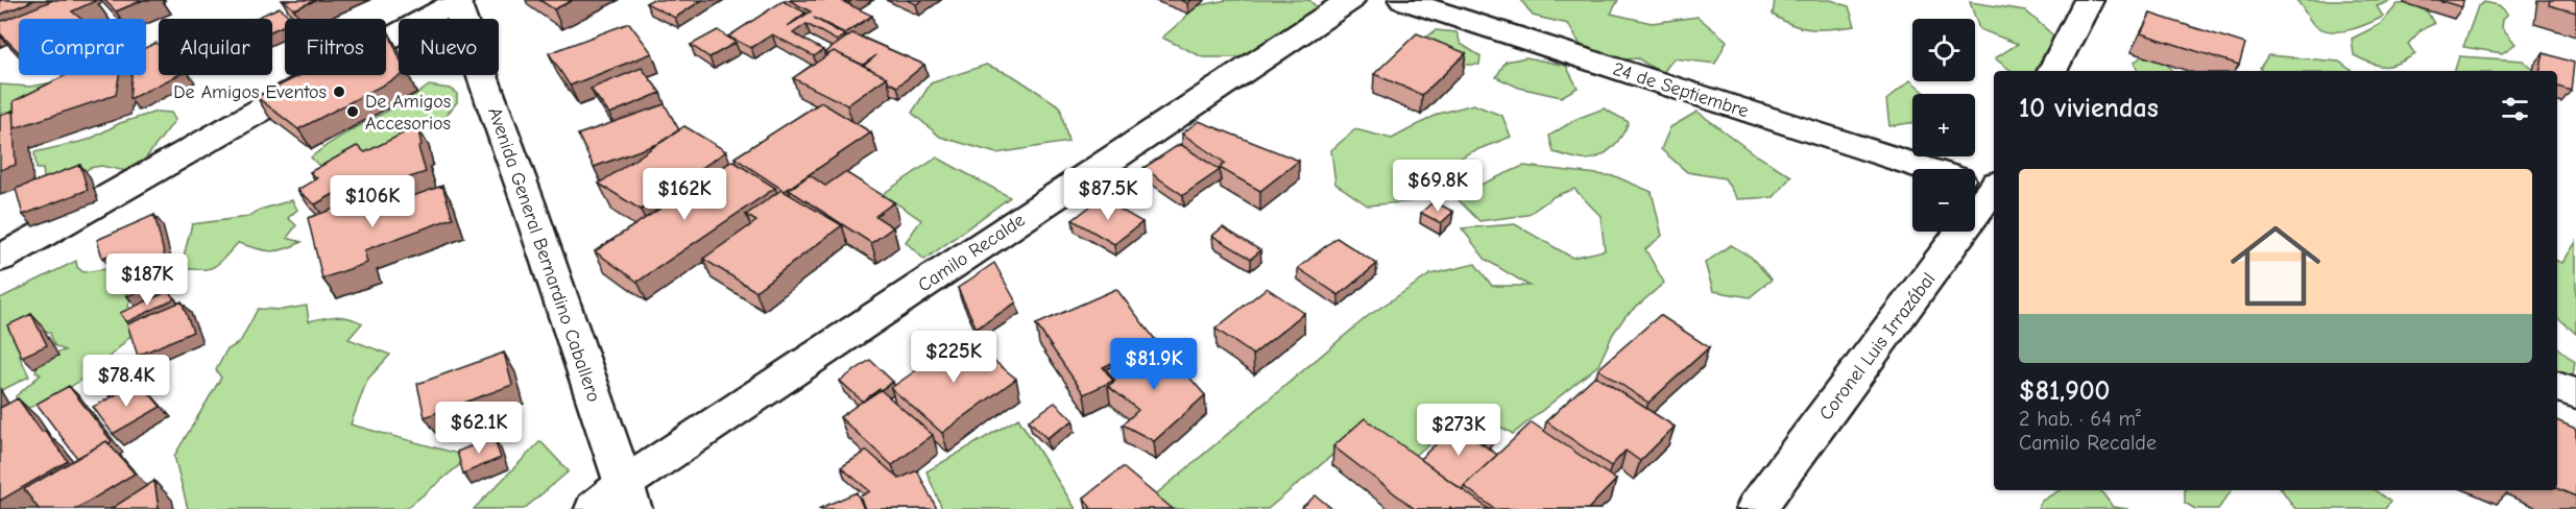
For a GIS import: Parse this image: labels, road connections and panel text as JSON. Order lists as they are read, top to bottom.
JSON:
{
  "streets": {
    "street": [
      "24 de Septiembre",
      "Camilo Recalde",
      "Avenida General Bernardino Caballero",
      "Coronel Luis Irrazábal"
    ]
  },
  "crossings": [
    ["Camilo Recalde", "Avenida General Bernardino Caballero"]
  ],
  "places": ["De Amigos Eventos", "De Amigos Accesorios"],
  "page": {
    "map_buttons": ["+", "−"],
    "chip": [
      "Comprar",
      "Alquilar",
      "Filtros",
      "Nuevo"
    ],
    "heading": "10 viviendas",
    "list": [
      {
        "name": "$81,900",
        "note": "2 hab. · 64 m² · Camilo Recalde"
      }
    ],
    "price": [
      "$69.8K",
      "$162K",
      "$87.5K",
      "$106K",
      "$187K",
      "$225K",
      "$81.9K",
      "$78.4K",
      "$62.1K",
      "$273K"
    ]
  }
}
